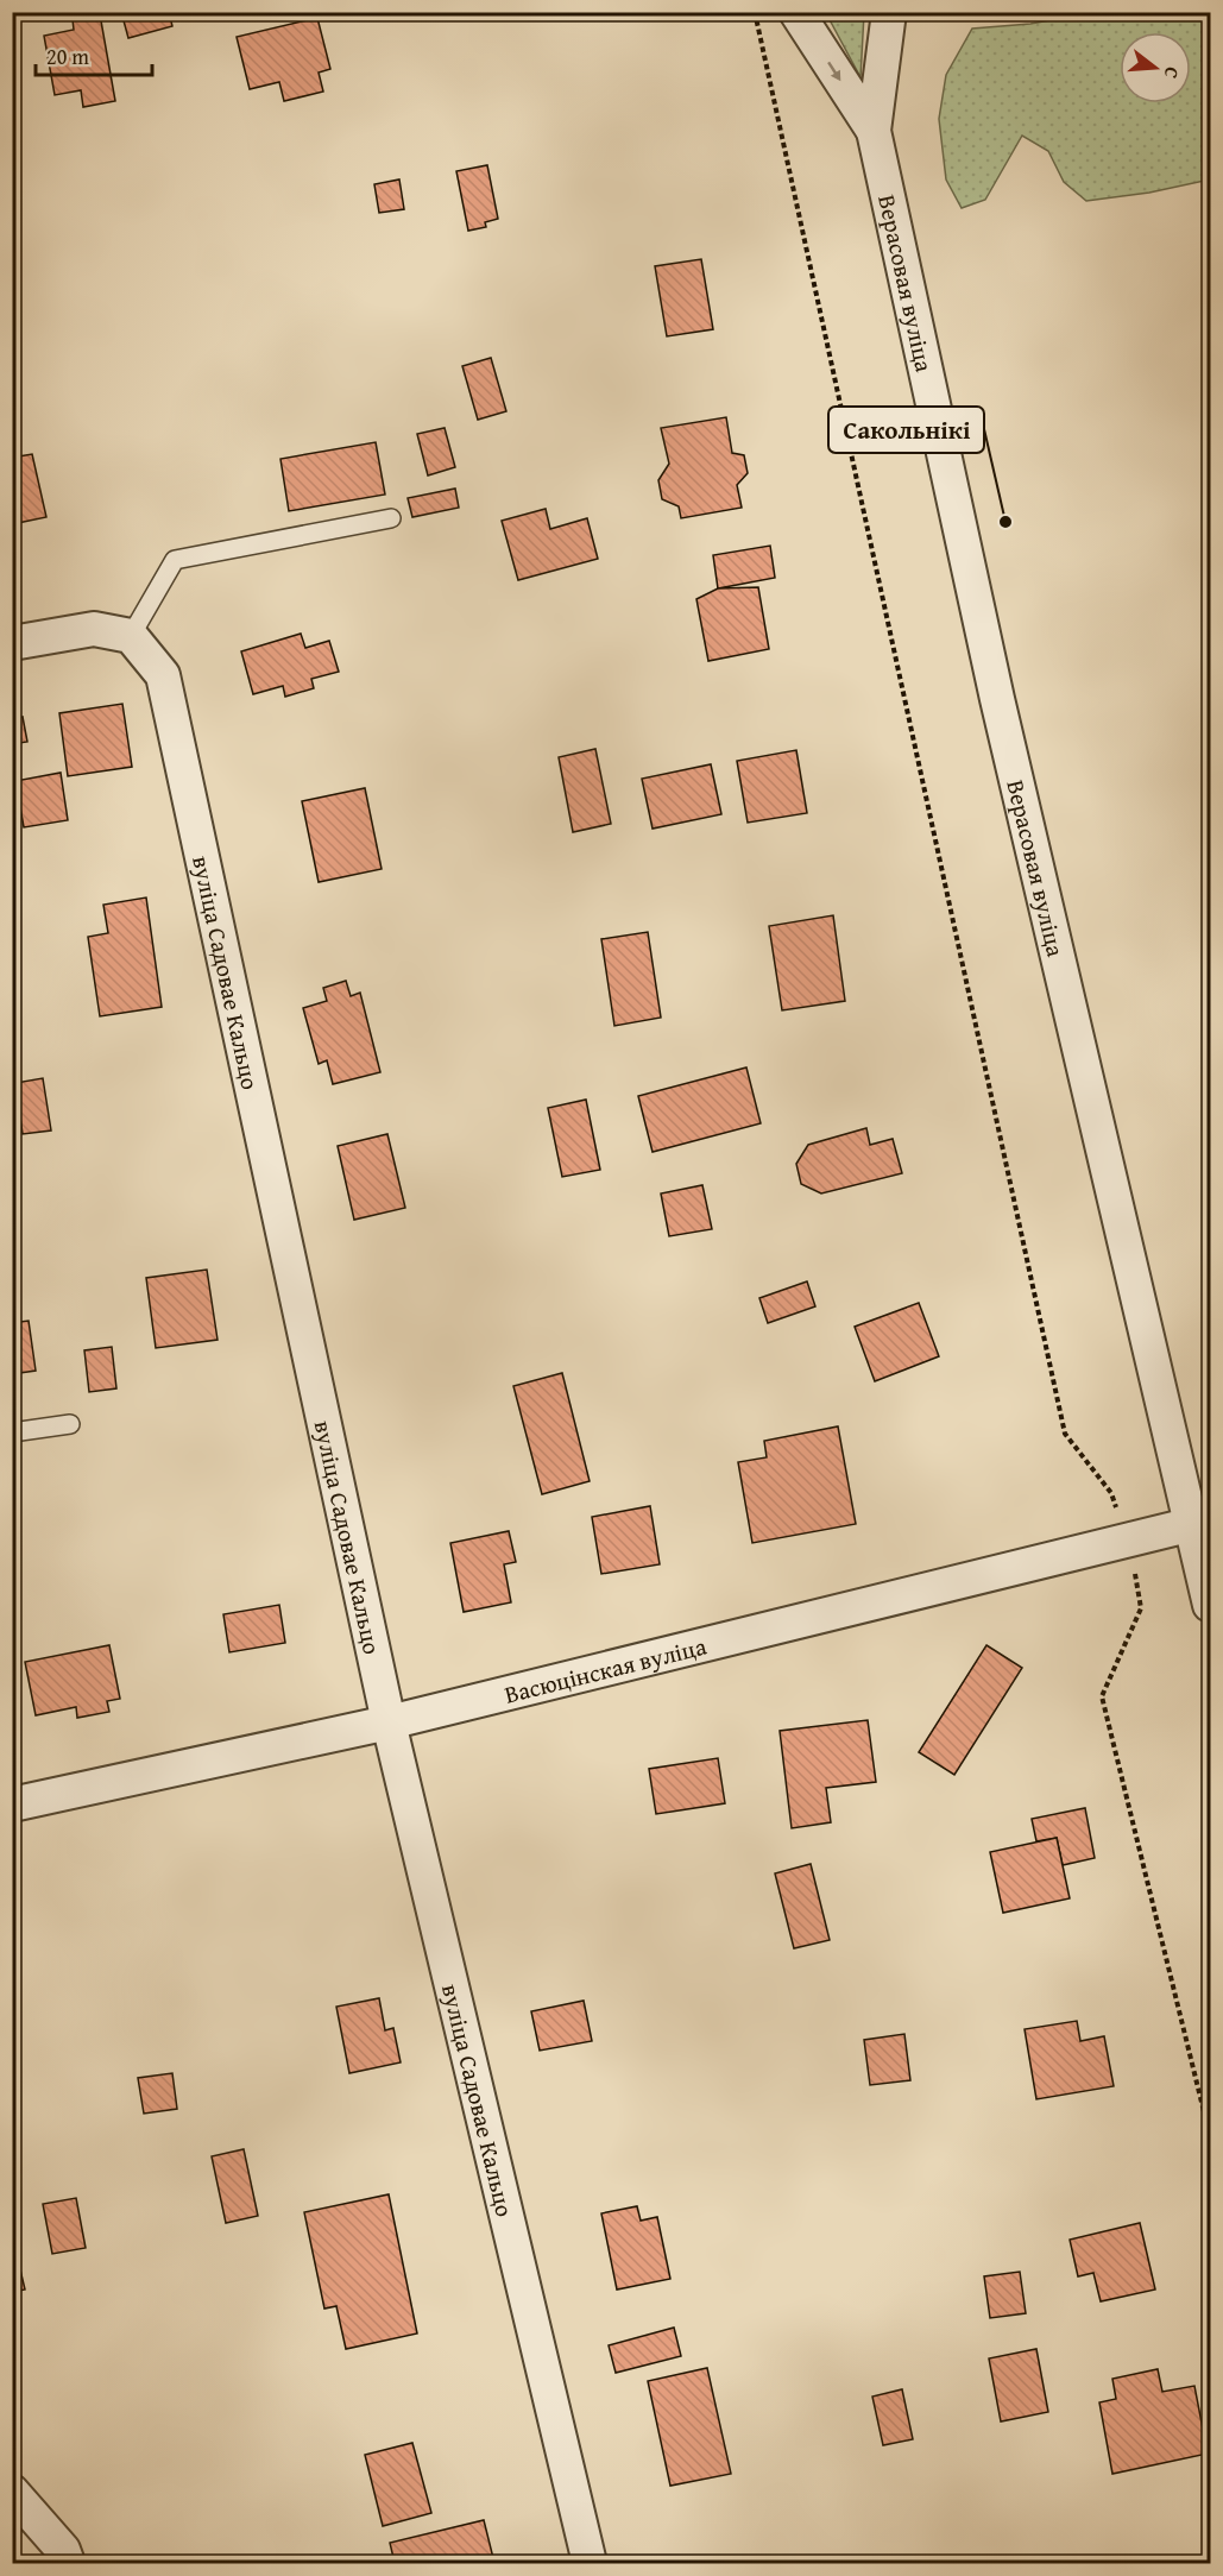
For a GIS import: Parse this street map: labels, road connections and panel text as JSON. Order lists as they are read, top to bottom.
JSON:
{
  "streets": {
    "street": ["Верасовая вуліца", "вуліца Садовае Кальцо", "Васюцінская вуліца"]
  },
  "crossings": [
    ["Верасовая вуліца", "Васюцінская вуліца"],
    ["вуліца Садовае Кальцо", "Васюцінская вуліца"]
  ],
  "places": ["Сакольнікі"],
  "scale_bar": "20 m",
  "north": "right"
}
